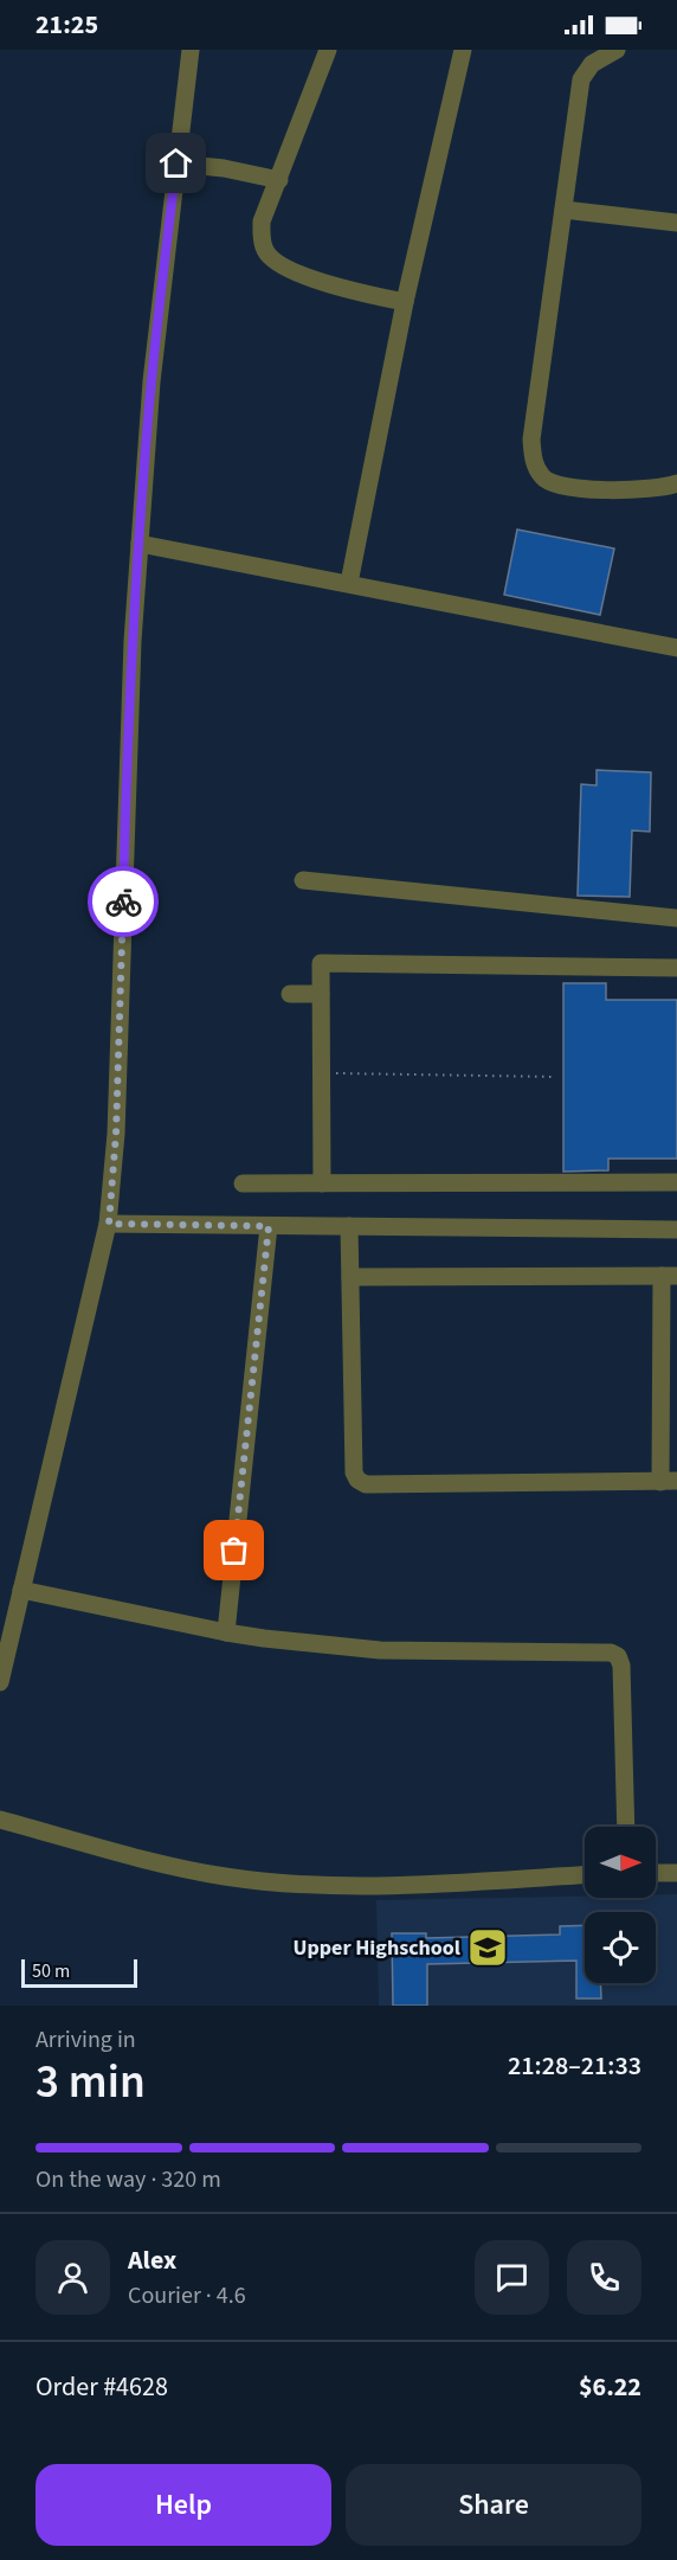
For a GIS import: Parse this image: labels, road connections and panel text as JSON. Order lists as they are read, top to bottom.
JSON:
{
  "places": {
    "school or university": ["Upper Highschool"]
  },
  "scale_bar": "50 m",
  "north": "right",
  "page": {
    "status": "21:25",
    "scale": "50 m",
    "heading": ["3 min", "Arriving in", "21:28–21:33"],
    "panel": [
      "Alex",
      "Courier · 4.6",
      "Order #4628",
      "$6.22"
    ],
    "bar": "On the way · 320 m",
    "buttons": ["Help", "Share"]
  }
}
